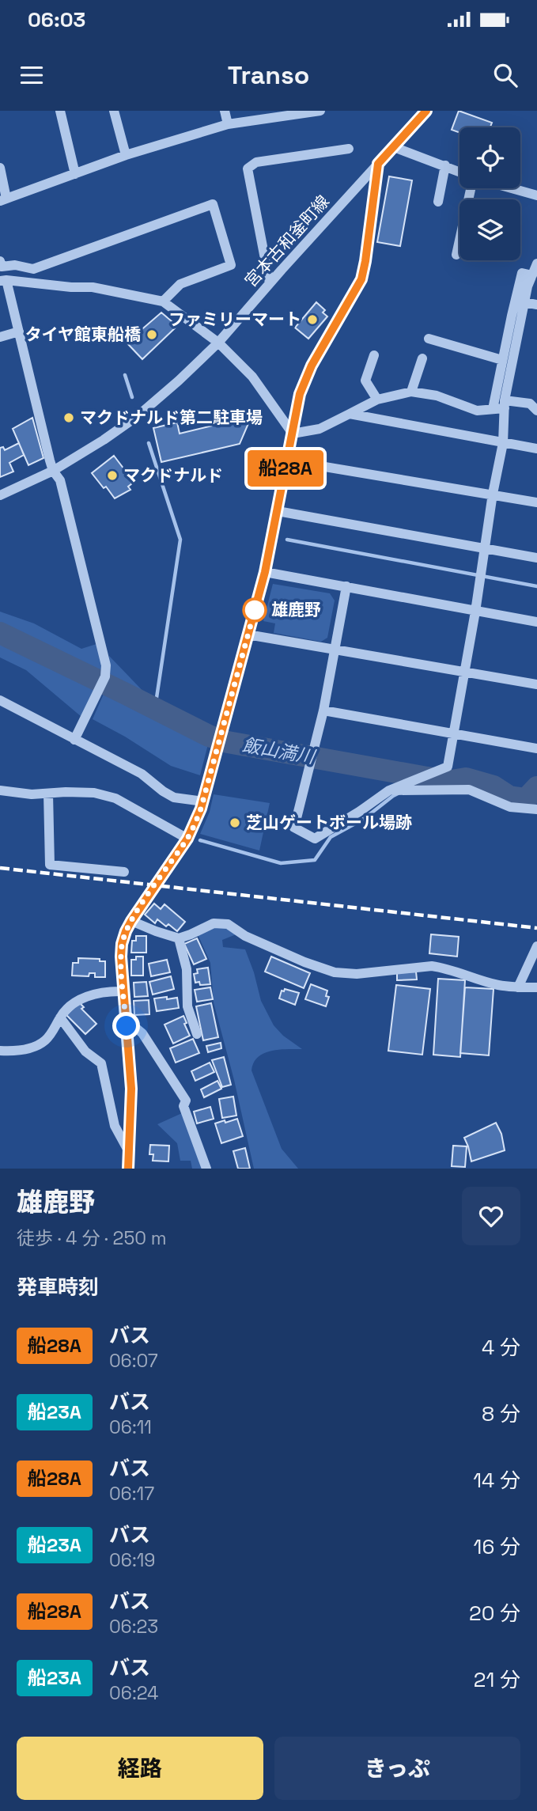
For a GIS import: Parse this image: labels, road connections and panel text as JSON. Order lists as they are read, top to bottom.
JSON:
{
  "streets": {
    "street": ["宮本古和釜町線"]
  },
  "water": ["飯山満川"],
  "places": [
    "ファミリーマート",
    "タイヤ館東船橋",
    "マクドナルド第二駐車場",
    "マクドナルド",
    "雄鹿野",
    "芝山ゲートボール場跡"
  ],
  "lines": ["bus line 船28A"],
  "page": {
    "status": "06:03",
    "header": "Transo",
    "on_map": "船28A",
    "heading": [
      ["雄鹿野", "徒歩 · 4 分 · 250 m"],
      "発車時刻"
    ],
    "list": [
      {
        "mark": "船28A",
        "name": "バス",
        "note": "06:07",
        "value": "4 分"
      },
      {
        "mark": "船23A",
        "name": "バス",
        "note": "06:11",
        "value": "8 分"
      },
      {
        "mark": "船28A",
        "name": "バス",
        "note": "06:17",
        "value": "14 分"
      },
      {
        "mark": "船23A",
        "name": "バス",
        "note": "06:19",
        "value": "16 分"
      },
      {
        "mark": "船28A",
        "name": "バス",
        "note": "06:23",
        "value": "20 分"
      },
      {
        "mark": "船23A",
        "name": "バス",
        "note": "06:24",
        "value": "21 分"
      }
    ],
    "buttons": ["経路", "きっぷ"]
  }
}
